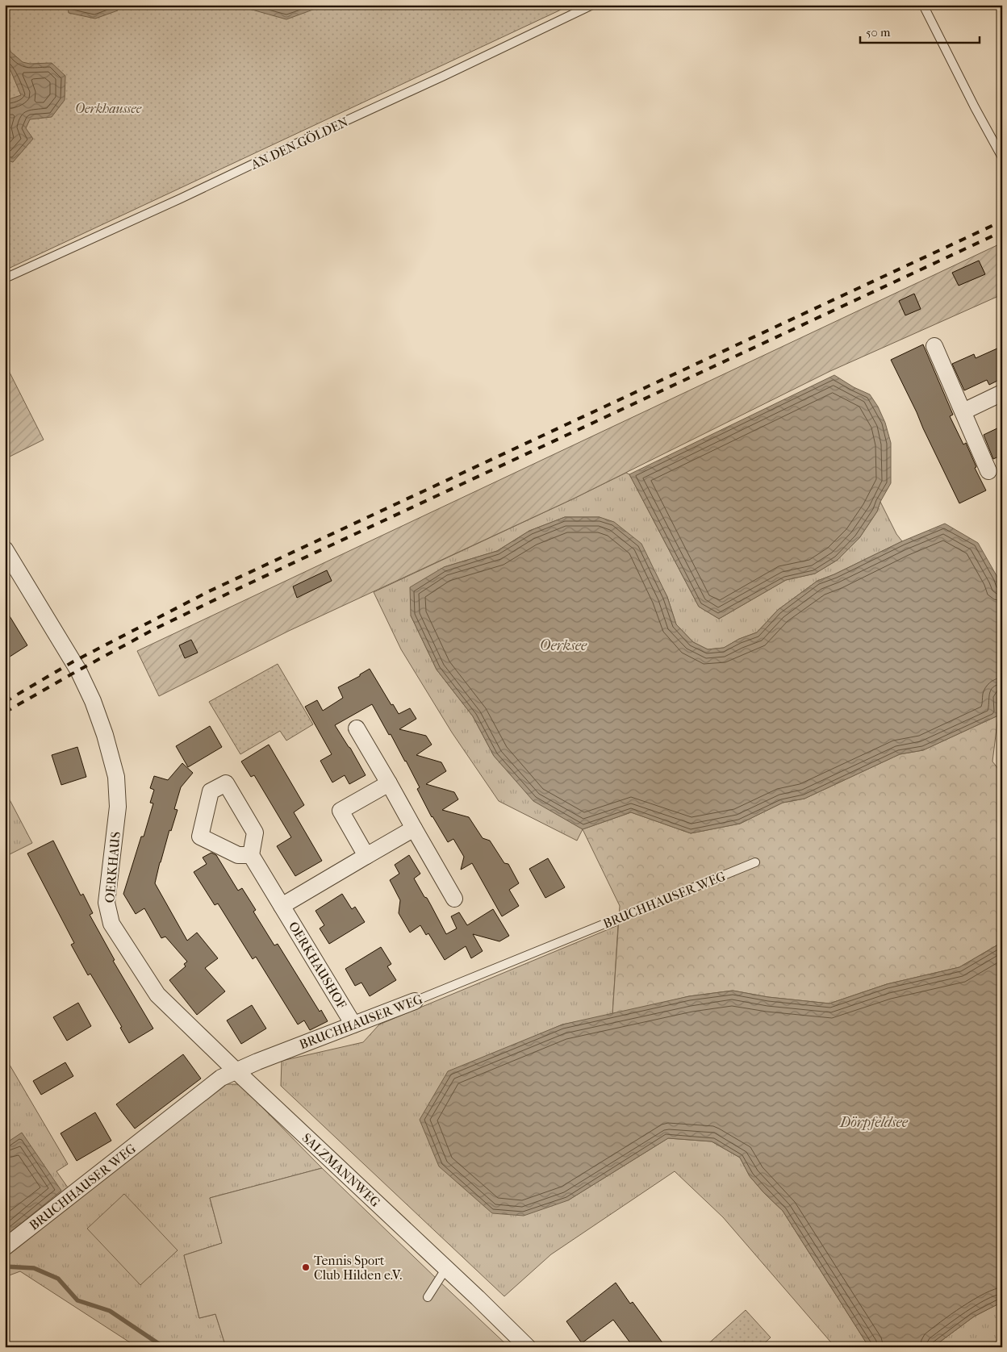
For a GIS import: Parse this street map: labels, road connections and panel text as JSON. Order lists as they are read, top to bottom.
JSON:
{
  "streets": {
    "street": [
      "OERKHAUS",
      "BRUCHHAUSER WEG",
      "OERKHAUSHOF",
      "SALZMANNWEG"
    ],
    "lane": ["AN DEN GÖLDEN"]
  },
  "crossings": [
    ["OERKHAUS", "BRUCHHAUSER WEG"],
    ["OERKHAUS", "SALZMANNWEG"],
    ["BRUCHHAUSER WEG", "OERKHAUSHOF"],
    ["BRUCHHAUSER WEG", "SALZMANNWEG"]
  ],
  "water": ["Oerksee", "Dörpfeldsee"],
  "parks": ["Oerkhaussee"],
  "places": ["Tennis Sport Club Hilden e.V."],
  "scale_bar": "50 m"
}
